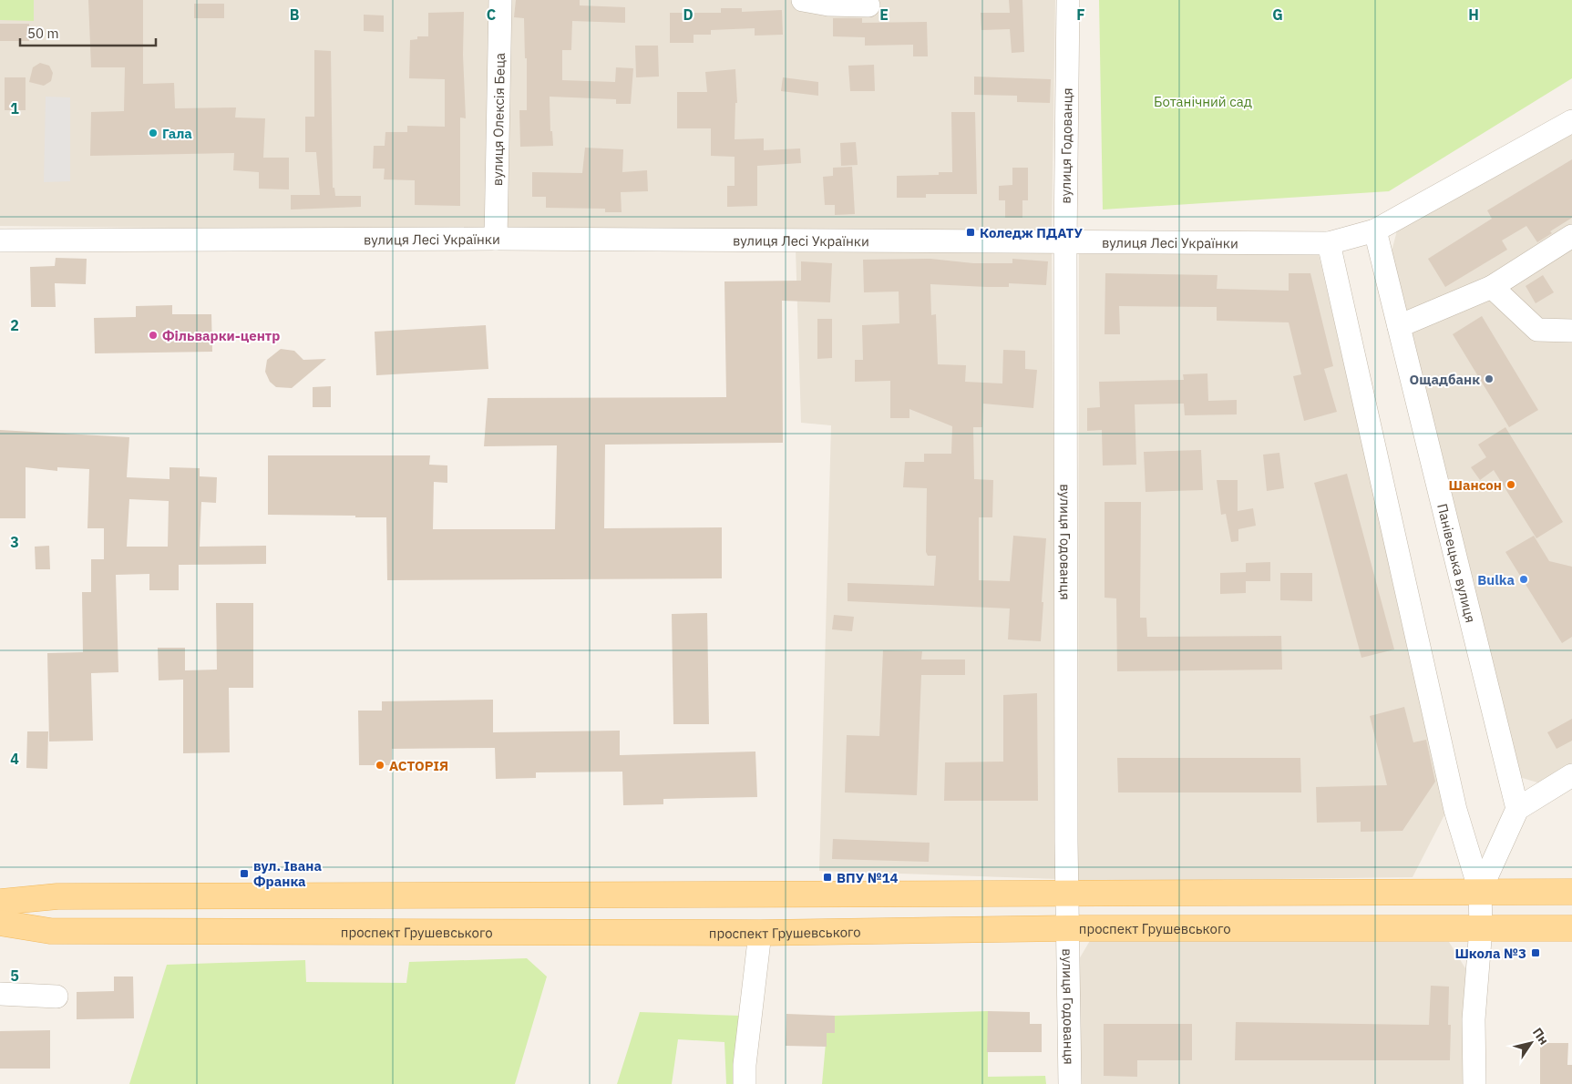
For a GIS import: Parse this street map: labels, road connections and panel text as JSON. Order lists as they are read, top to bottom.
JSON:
{
  "streets": {
    "main road": ["проспект Грушевського"],
    "street": [
      "вулиця Олексія Беца",
      "вулиця Годованця",
      "вулиця Лесі Українки",
      "Панівецька вулиця"
    ]
  },
  "crossings": [
    ["вулиця Олексія Беца", "вулиця Лесі Українки"],
    ["вулиця Годованця", "вулиця Лесі Українки"],
    ["вулиця Годованця", "проспект Грушевського"],
    ["вулиця Лесі Українки", "Панівецька вулиця"]
  ],
  "parks": ["Ботанічний сад"],
  "places": {
    "other": [
      "Гала",
      "Фільварки-центр",
      "Ощадбанк",
      "Шансон",
      "Bulka",
      "АСТОРІЯ"
    ],
    "transit": [
      "Коледж ПДАТУ",
      "вул. Івана Франка",
      "ВПУ №14",
      "Школа №3"
    ]
  },
  "scale_bar": "50 m",
  "north": "top right",
  "grid": {
    "columns": [
      "B",
      "C",
      "D",
      "E",
      "F",
      "G",
      "H"
    ],
    "rows": [
      "1",
      "2",
      "3",
      "4",
      "5"
    ]
  }
}
